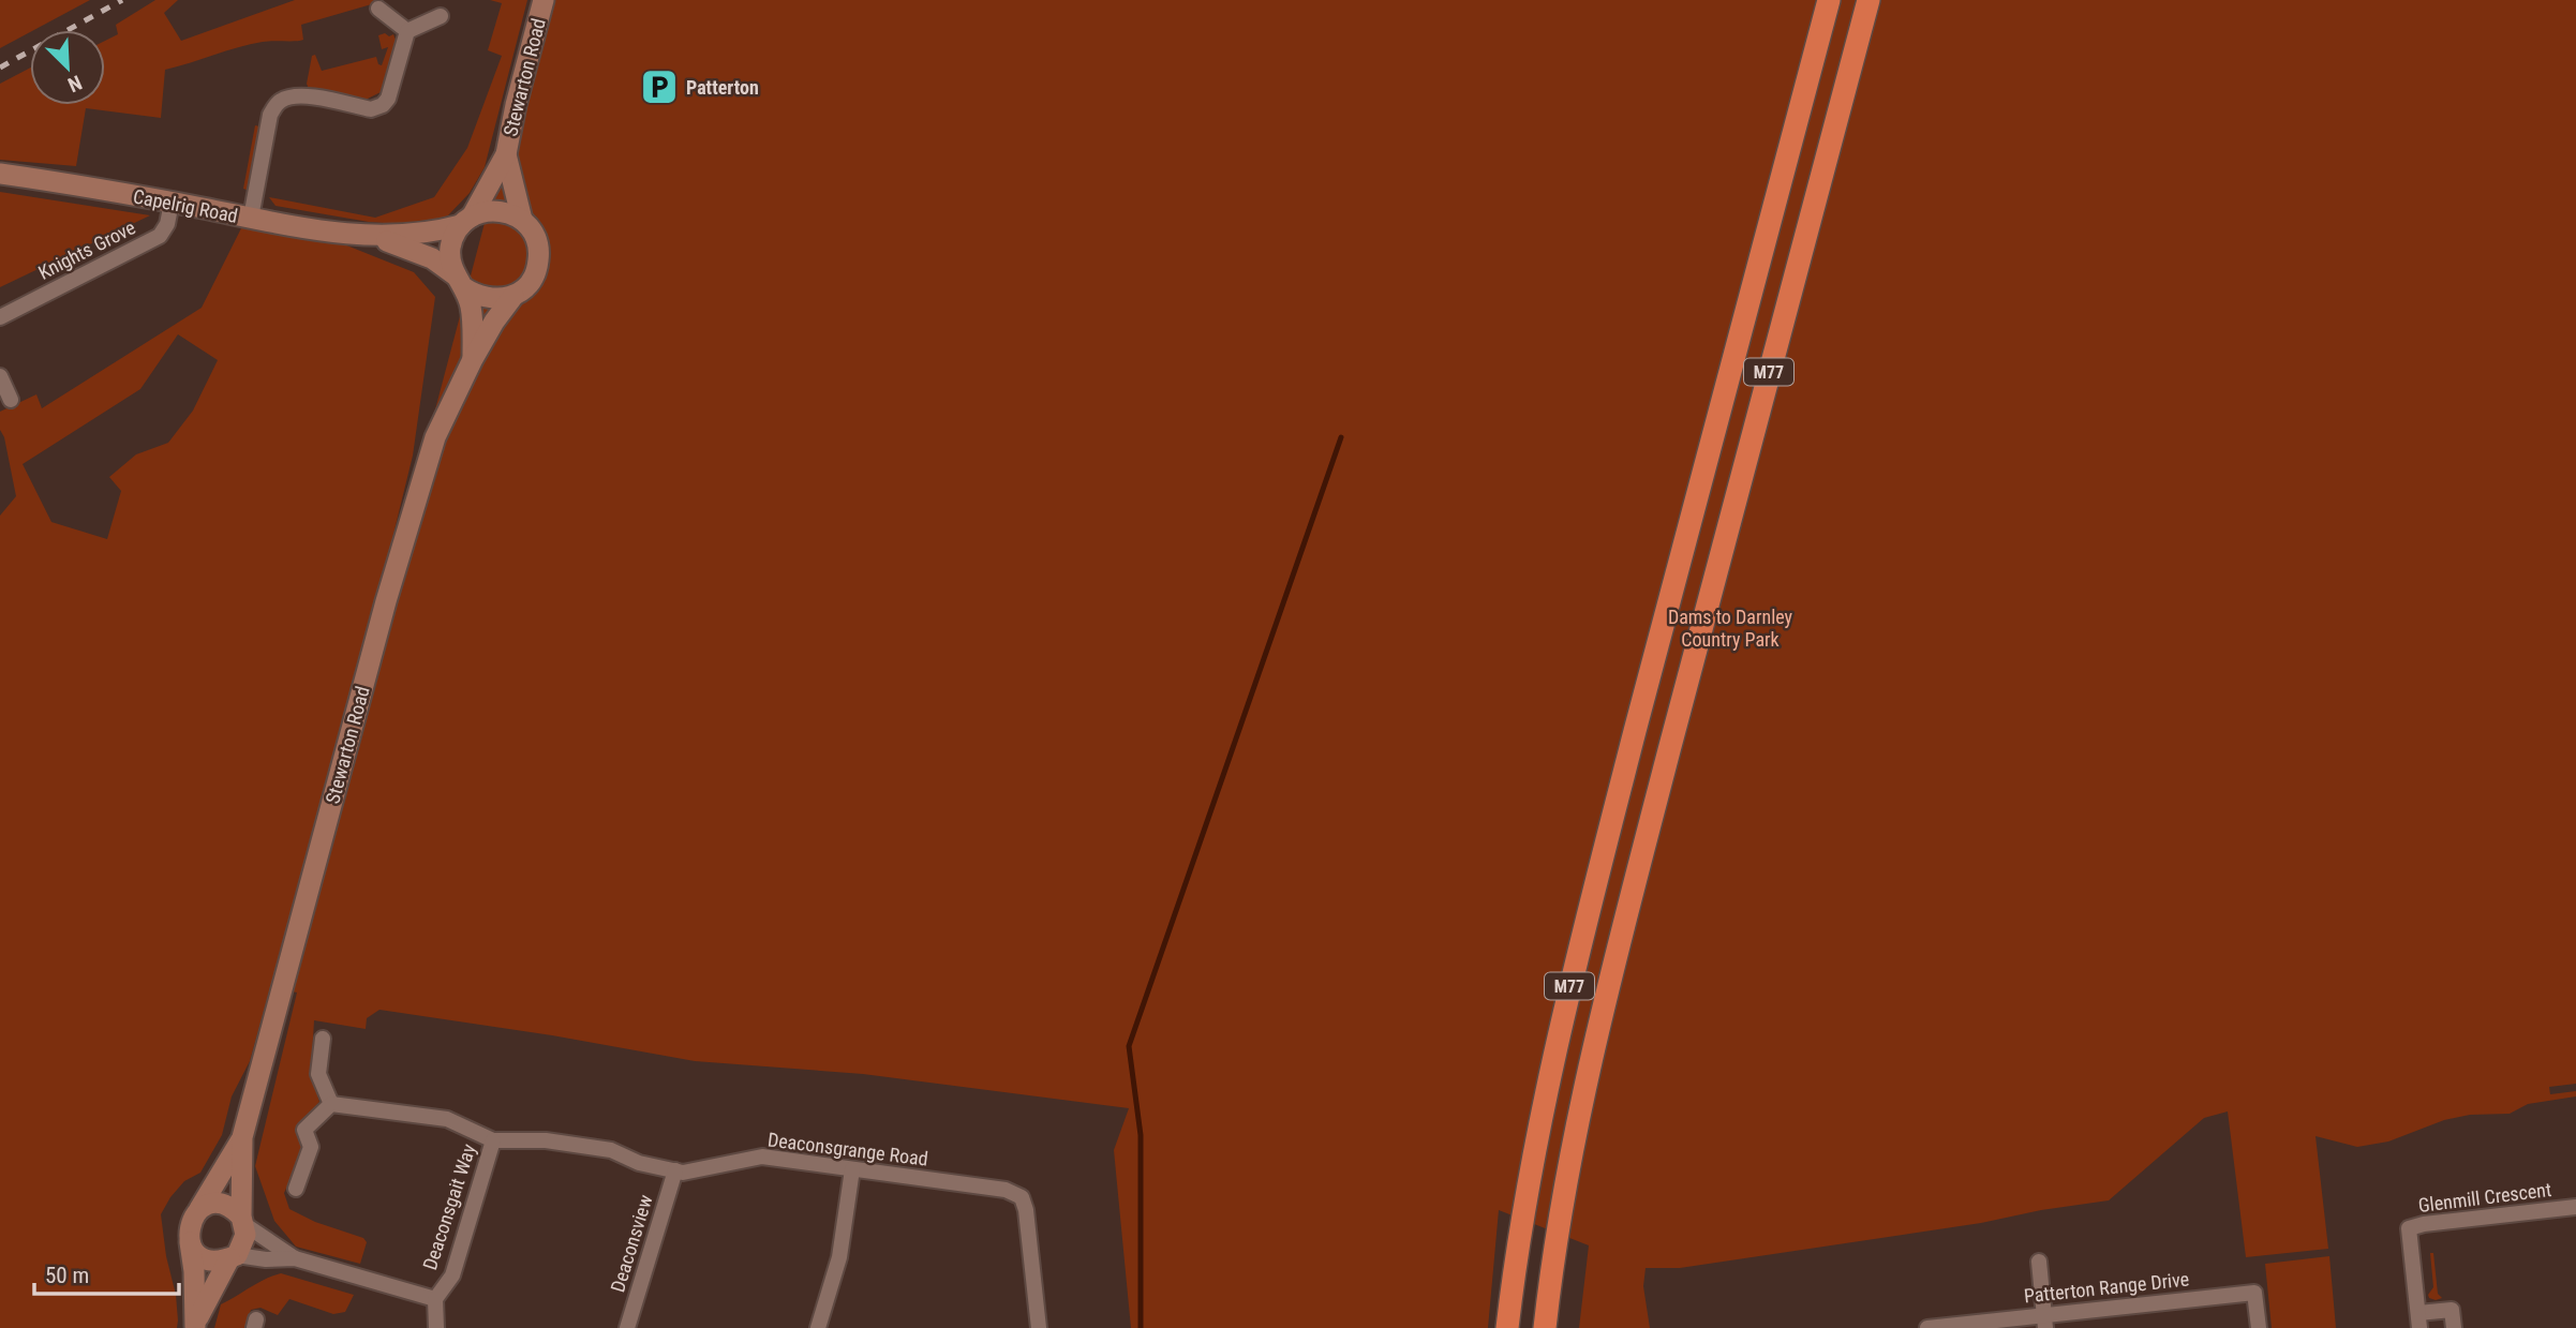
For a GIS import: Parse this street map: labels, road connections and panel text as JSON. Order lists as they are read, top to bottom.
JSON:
{
  "streets": {
    "highway": ["M77"],
    "main road": ["Stewarton Road", "Capelrig Road"],
    "street": [
      "Knights Grove",
      "Deaconsgrange Road",
      "Glenmill Crescent",
      "Deaconsgait Way",
      "Deaconsview",
      "Patterton Range Drive"
    ]
  },
  "crossings": [
    ["Stewarton Road", "Capelrig Road"],
    ["Capelrig Road", "Knights Grove"],
    ["Deaconsgrange Road", "Deaconsgait Way"],
    ["Deaconsgrange Road", "Deaconsview"]
  ],
  "parks": ["Dams to Darnley Country Park"],
  "places": {
    "parking": ["Patterton"]
  },
  "scale_bar": "50 m",
  "north": "bottom right"
}
